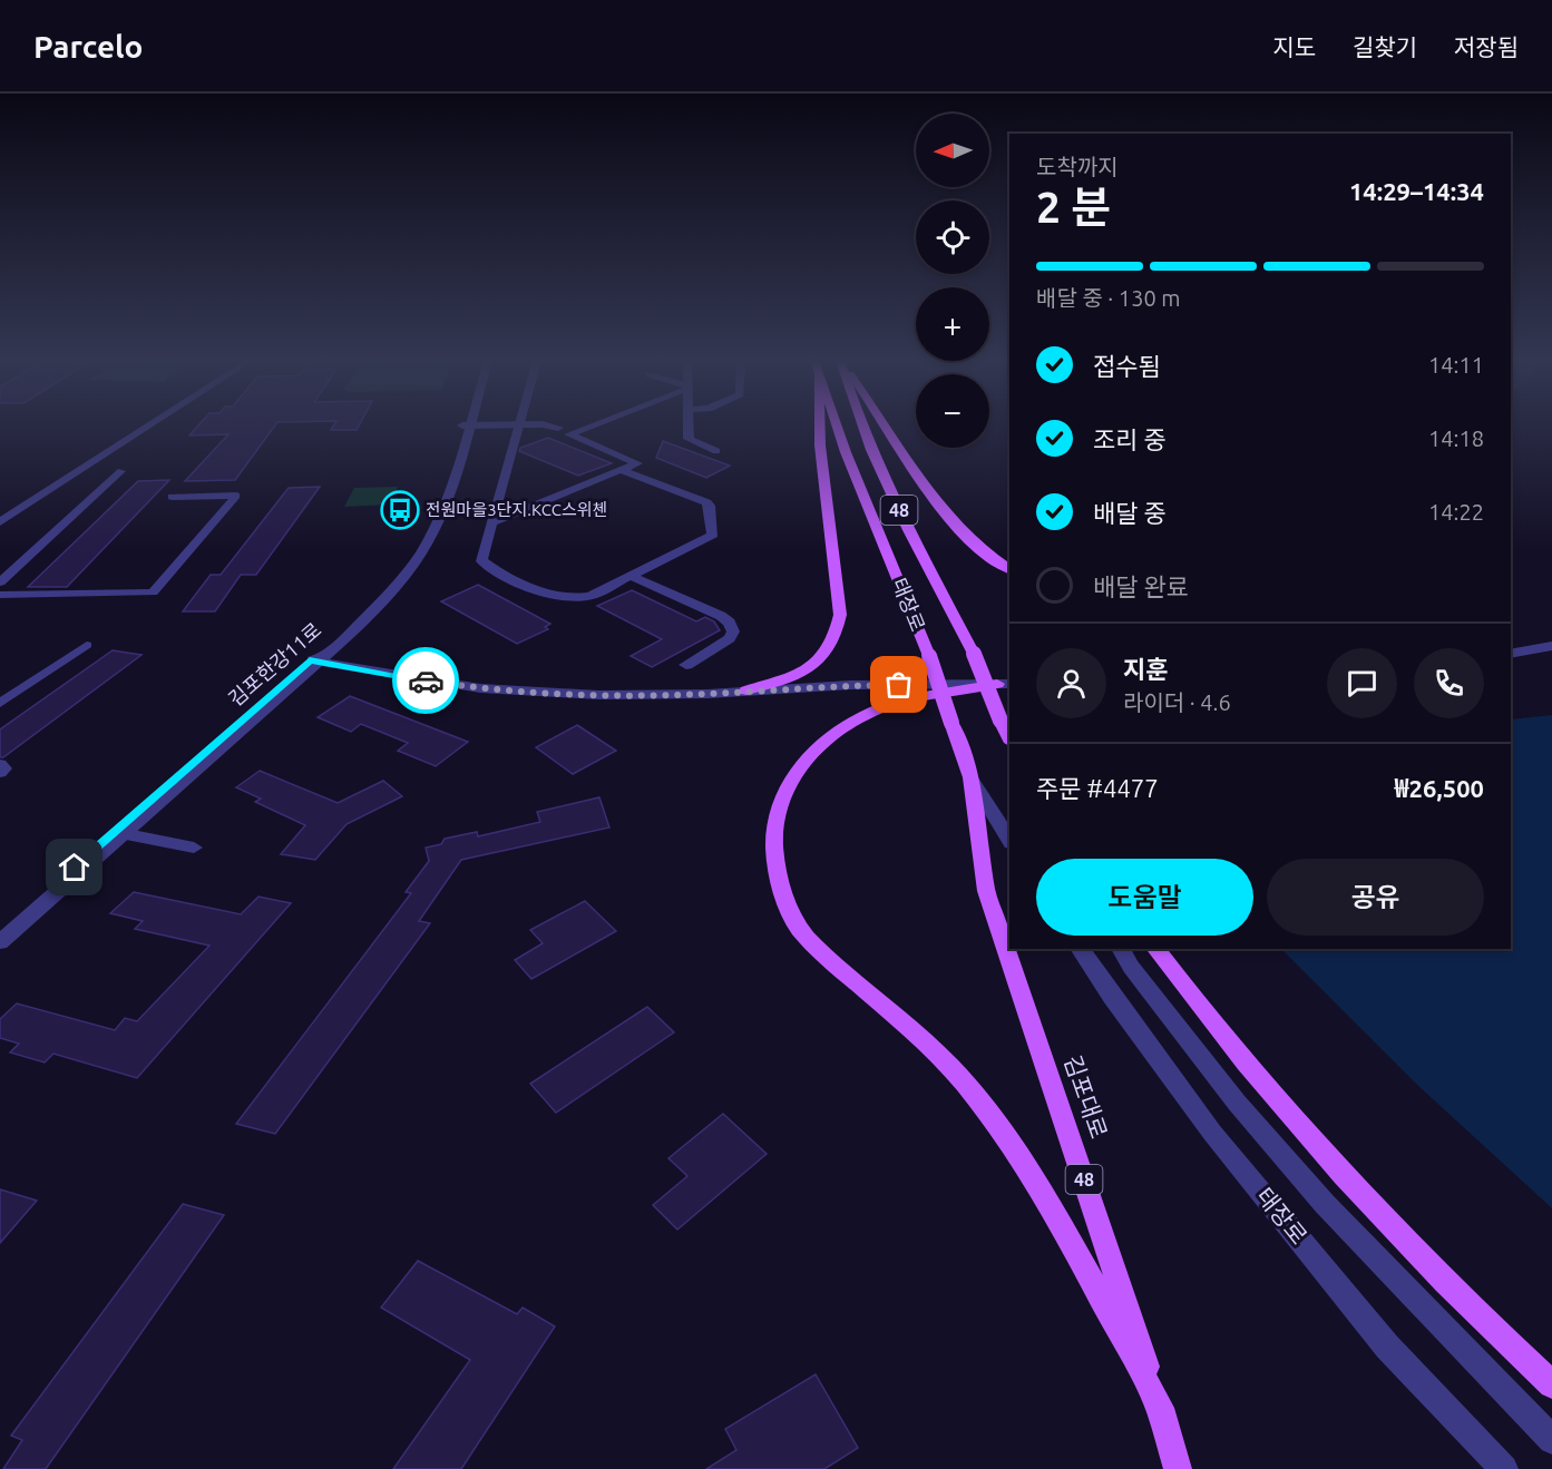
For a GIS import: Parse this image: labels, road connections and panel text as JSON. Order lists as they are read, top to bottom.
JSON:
{
  "streets": {
    "main road": ["48", "태장로", "김포대로"],
    "street": ["김포한강11로"]
  },
  "crossings": [
    ["태장로", "김포대로"]
  ],
  "places": {
    "bus stop": ["전원마을3단지.KCC스위첸"]
  },
  "north": "left",
  "page": {
    "header": "Parcelo",
    "nav": ["지도", "길찾기", "저장됨"],
    "map_buttons": ["+", "−"],
    "heading": ["2 분", "도착까지", "14:29–14:34"],
    "panel": [
      "지훈",
      "라이더 · 4.6",
      "주문 #4477",
      "₩26,500"
    ],
    "bar": "배달 중 · 130 m",
    "list": [
      ["접수됨", "14:11"],
      ["조리 중", "14:18"],
      ["배달 중", "14:22"],
      "배달 완료"
    ],
    "buttons": ["도움말", "공유"]
  }
}
